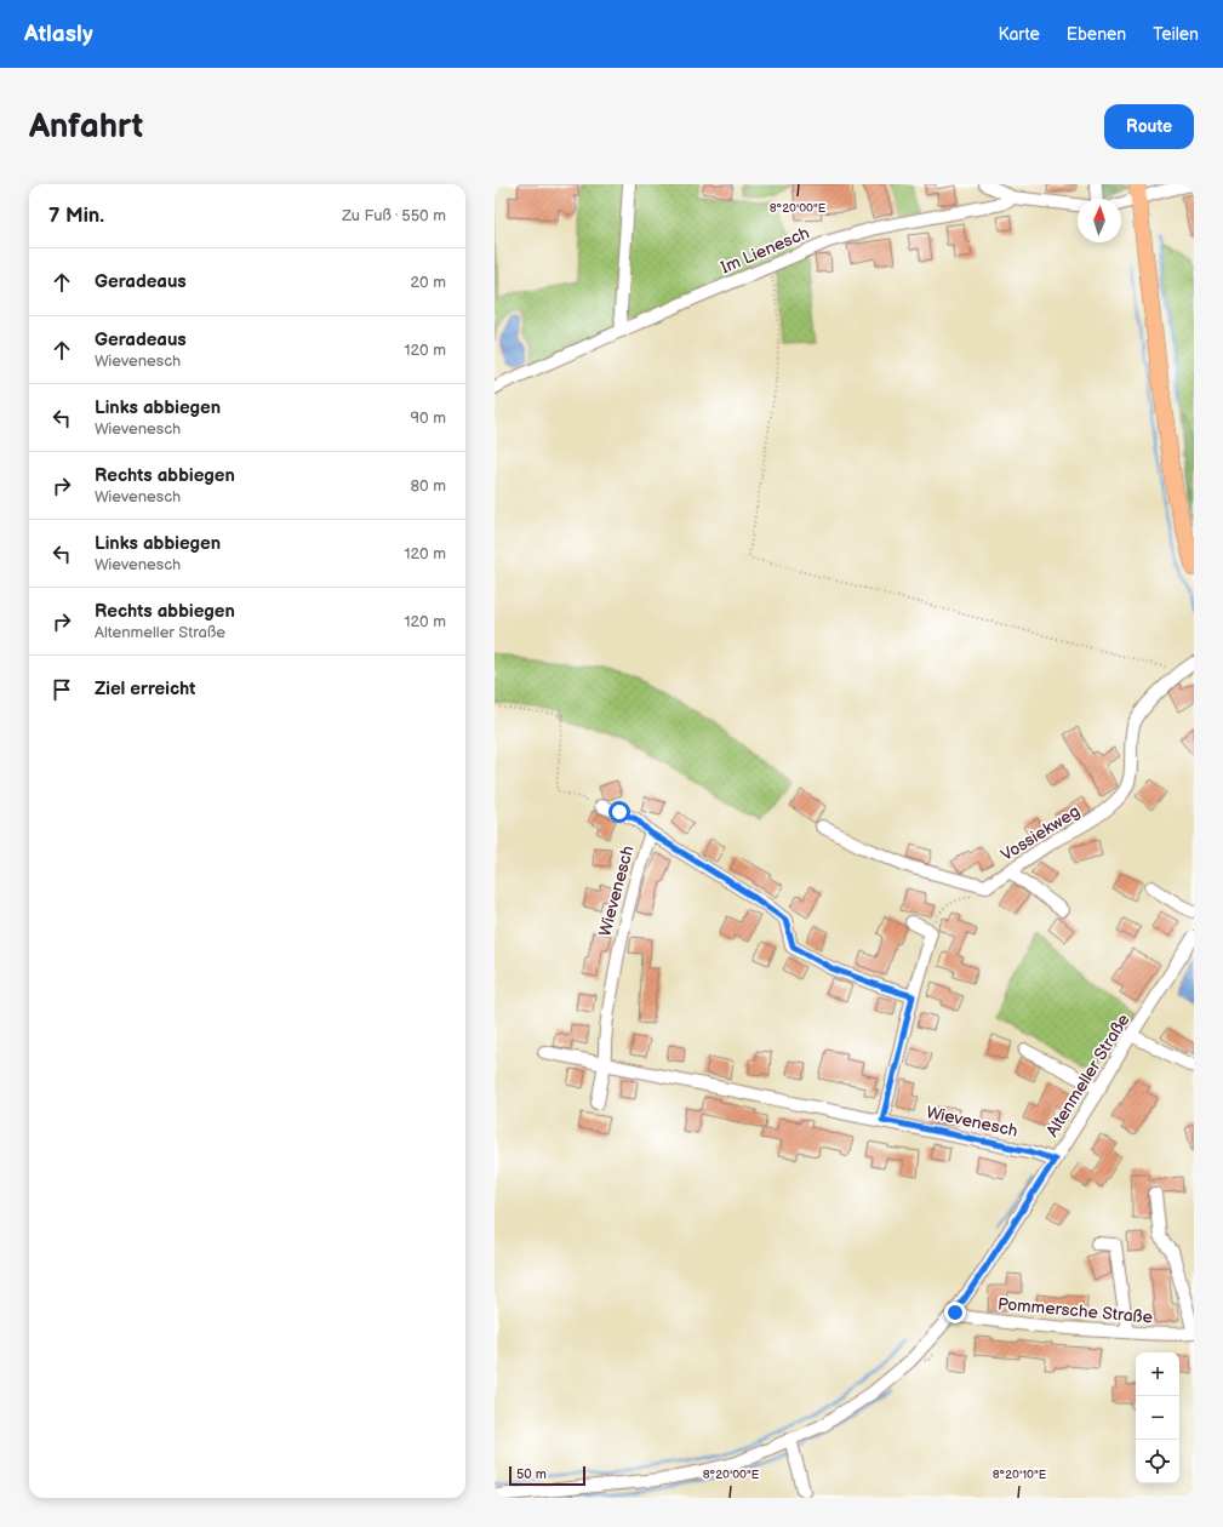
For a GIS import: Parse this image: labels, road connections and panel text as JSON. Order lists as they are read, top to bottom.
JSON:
{
  "streets": {
    "street": [
      "Im Lienesch",
      "Vossiekweg",
      "Wievenesch",
      "Altenmeller Straße",
      "Pommersche Straße"
    ]
  },
  "crossings": [
    ["Wievenesch", "Altenmeller Straße"],
    ["Altenmeller Straße", "Pommersche Straße"]
  ],
  "scale_bar": "50 m",
  "north": "top",
  "page": {
    "header": "Atlasly",
    "nav": ["Karte", "Ebenen", "Teilen"],
    "buttons": "Route",
    "title": "Anfahrt",
    "heading": ["7 Min.", "Zu Fuß · 550 m"],
    "list": [
      ["Geradeaus", "20 m"],
      ["Geradeaus", "Wievenesch", "120 m"],
      ["Links abbiegen", "Wievenesch", "90 m"],
      ["Rechts abbiegen", "Wievenesch", "80 m"],
      ["Links abbiegen", "Wievenesch", "120 m"],
      ["Rechts abbiegen", "Altenmeller Straße", "120 m"],
      "Ziel erreicht"
    ],
    "map_buttons": ["+", "−"],
    "scale": "50 m"
  },
  "coordinates": ["8°20'00\"E", "8°20'10\"E"]
}
